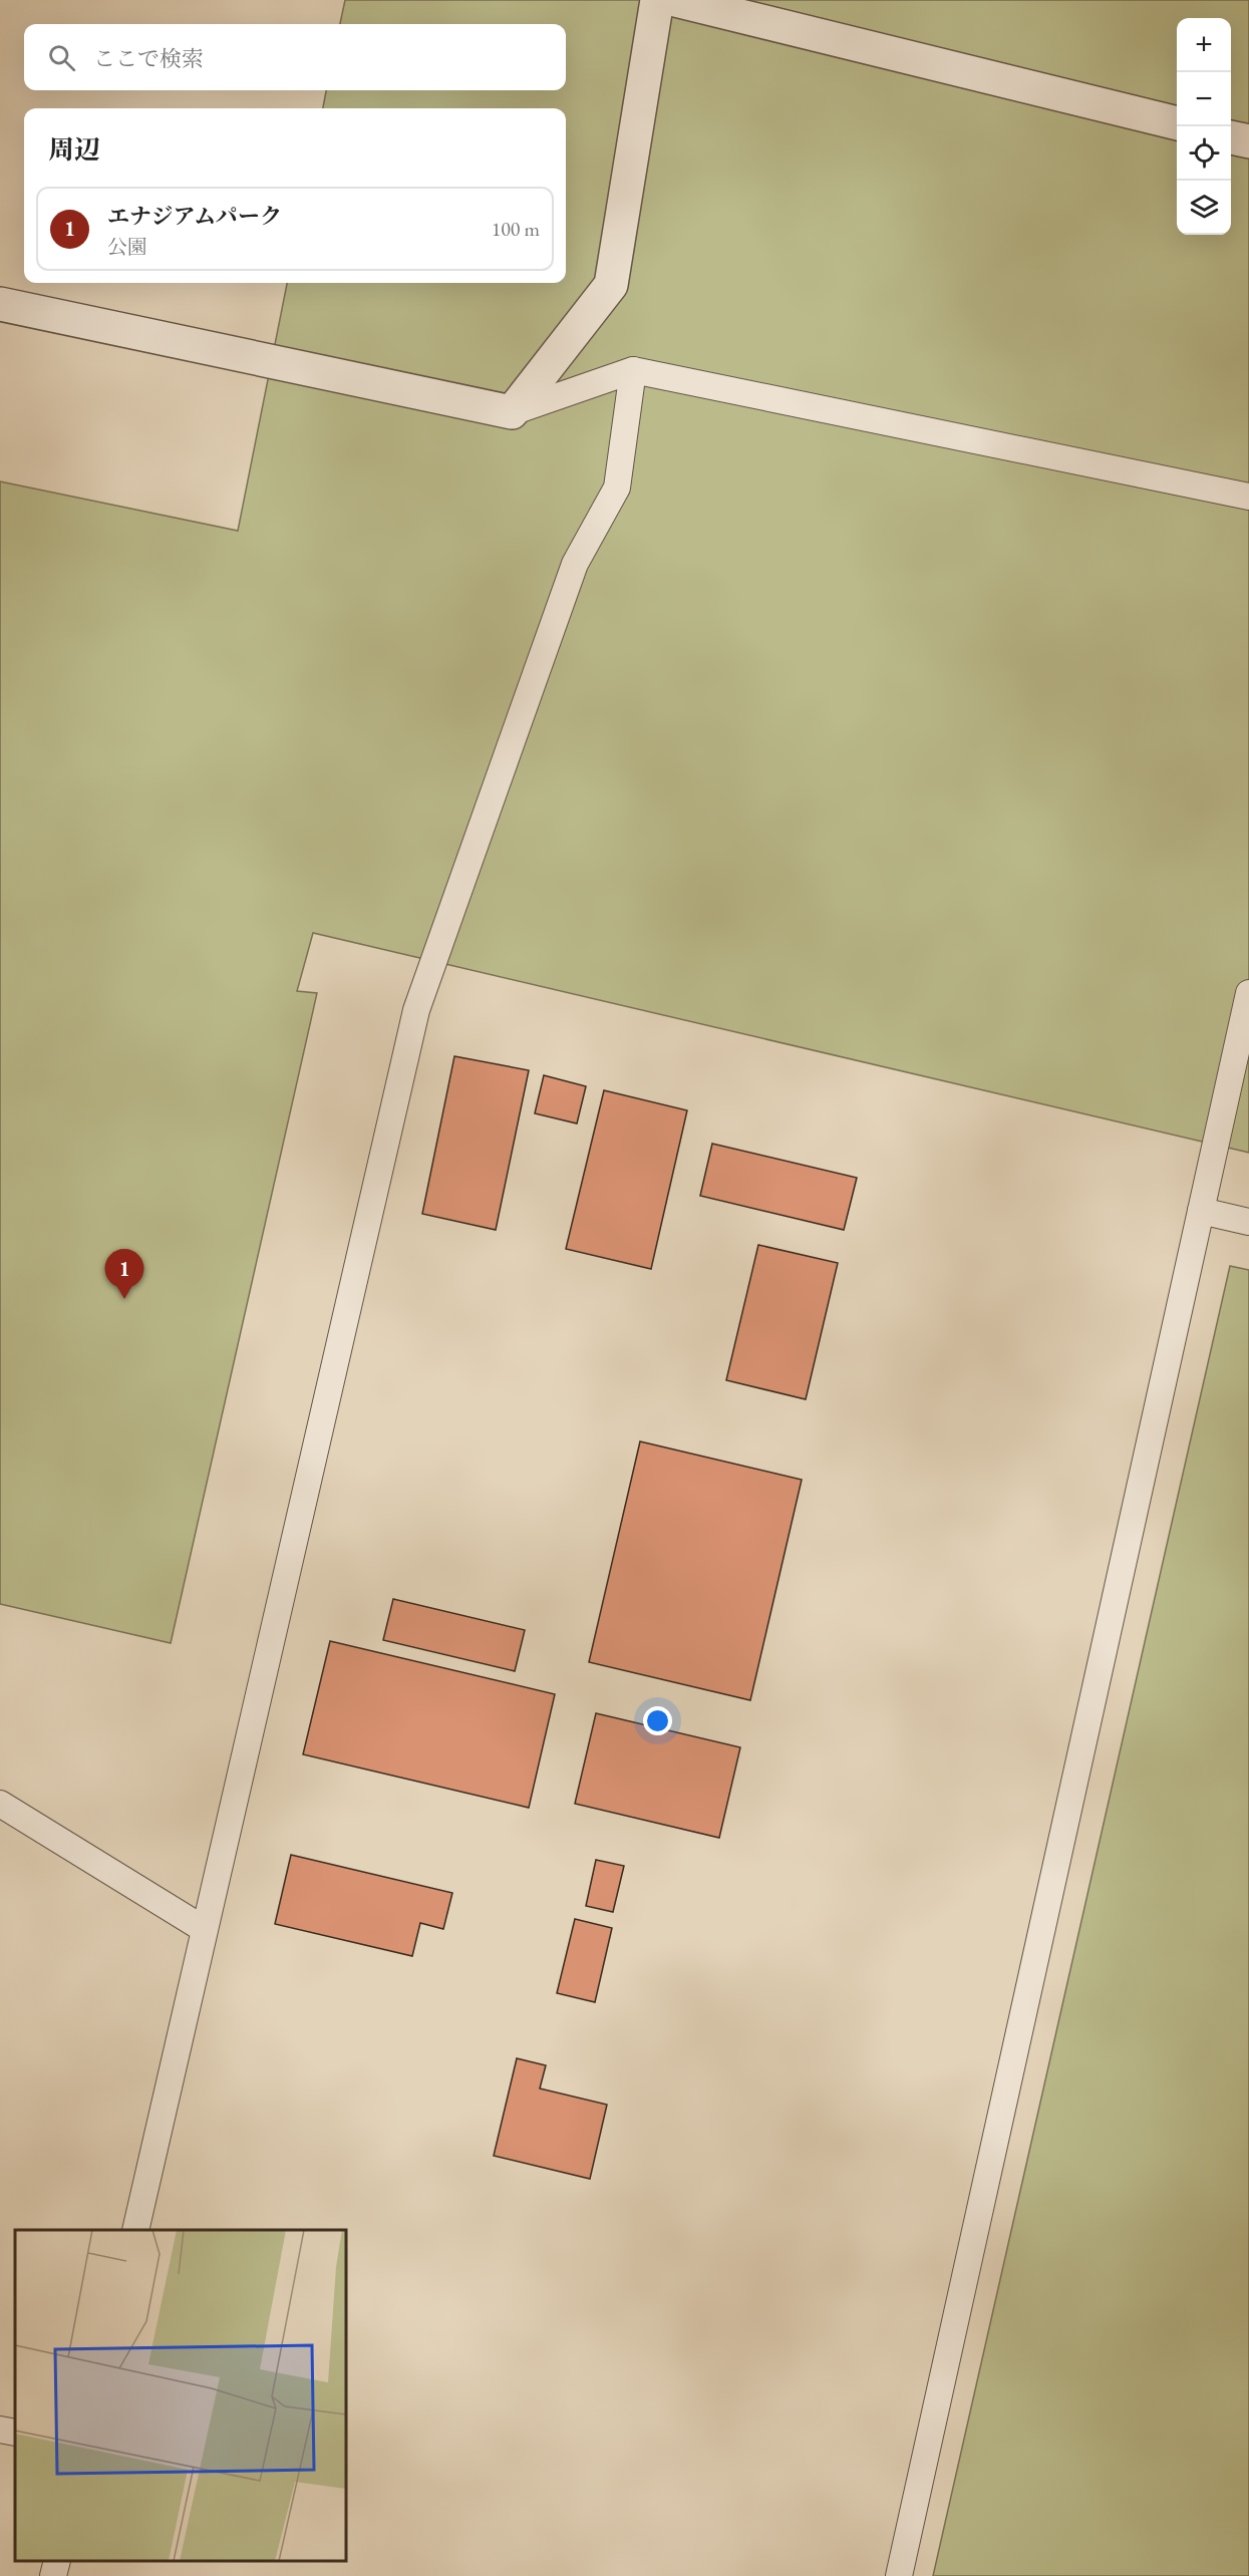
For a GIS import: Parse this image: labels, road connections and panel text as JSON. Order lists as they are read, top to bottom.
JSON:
{
  "page": {
    "map_buttons": ["+", "−"],
    "search": "ここで検索",
    "heading": "周辺",
    "list": [
      {
        "mark": "1",
        "name": "エナジアムパーク",
        "note": "公園",
        "value": "100 m"
      }
    ],
    "pins": "1"
  }
}
